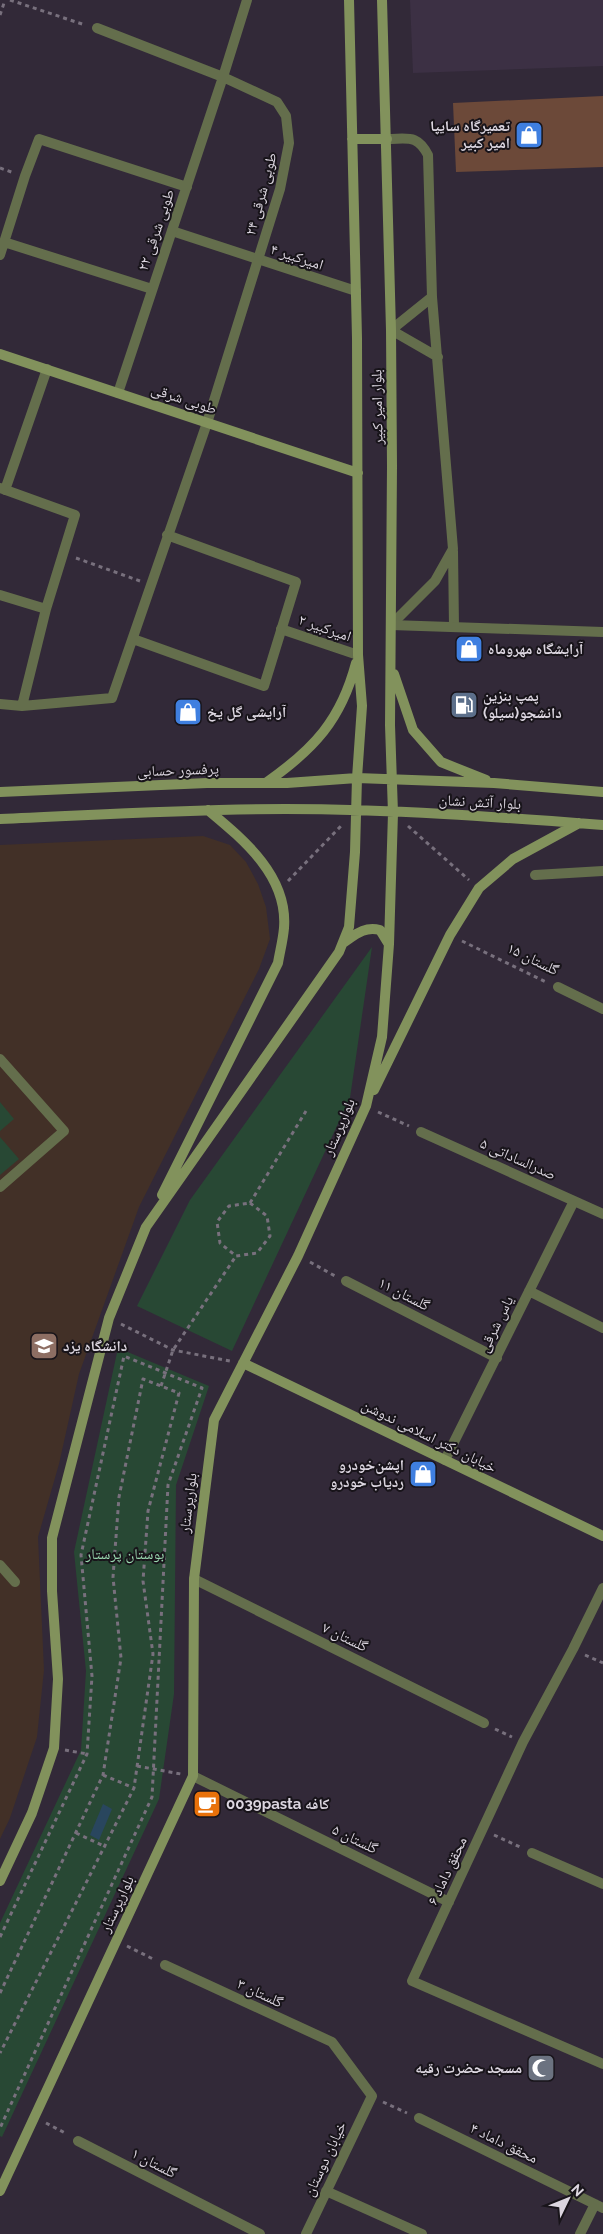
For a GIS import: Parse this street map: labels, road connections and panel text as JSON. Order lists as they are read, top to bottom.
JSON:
{
  "streets": {
    "main road": [
      "طوبی شرقی",
      "بلوار امیر کبیر",
      "پرفسور حسابی",
      "بلوار آتش نشان",
      "بلوارپرستار",
      "خيابان دکتر اسلامی ندوشن"
    ],
    "street": [
      "طوبی شرقی ۲۴",
      "طوبی شرقی ۲۲",
      "امیرکبیر ۴",
      "امیرکبیر ۲",
      "گلستان ۱۵",
      "صدرالساداتی ۵",
      "گلستان ۱۱",
      "یاس شرقی",
      "گلستان ۷",
      "گلستان ۵",
      "محقق داماد ۶",
      "گلستان ۳",
      "محقق داماد ۴",
      "خیابان دوستان",
      "گلستان ۱"
    ]
  },
  "crossings": [
    ["طوبی شرقی ۲۴", "طوبی شرقی ۲۲"],
    ["طوبی شرقی ۲۴", "امیرکبیر ۴"],
    ["طوبی شرقی ۲۴", "طوبی شرقی"],
    ["طوبی شرقی ۲۲", "امیرکبیر ۴"],
    ["طوبی شرقی ۲۲", "طوبی شرقی"],
    ["امیرکبیر ۴", "بلوار امیر کبیر"],
    ["طوبی شرقی", "بلوار امیر کبیر"],
    ["بلوار امیر کبیر", "امیرکبیر ۲"],
    ["بلوار امیر کبیر", "پرفسور حسابی"],
    ["بلوار امیر کبیر", "بلوار آتش نشان"],
    ["بلوار امیر کبیر", "بلوارپرستار"],
    ["پرفسور حسابی", "بلوار آتش نشان"],
    ["بلوار آتش نشان", "بلوارپرستار"],
    ["بلوارپرستار", "خيابان دکتر اسلامی ندوشن"],
    ["بلوارپرستار", "گلستان ۷"],
    ["بلوارپرستار", "گلستان ۵"],
    ["صدرالساداتی ۵", "یاس شرقی"],
    ["گلستان ۱۱", "یاس شرقی"],
    ["یاس شرقی", "خيابان دکتر اسلامی ندوشن"],
    ["گلستان ۵", "محقق داماد ۶"],
    ["گلستان ۳", "خیابان دوستان"]
  ],
  "parks": ["بوستان پرستار"],
  "places": {
    "shop": [
      "تعمیرگاه سایپا امیر کبیر",
      "آرایشگاه مهروماه",
      "آرایشی گل یخ",
      "اپشن‌خودرو ردیاب خودرو"
    ],
    "fuel station": ["پمپ بنزین دانشجو(سیلو)"],
    "school or university": ["دانشگاه یزد"],
    "cafe": ["0039pasta کافه"],
    "mosque": ["مسجد حضرت رقیه"]
  },
  "north": "top right"
}
